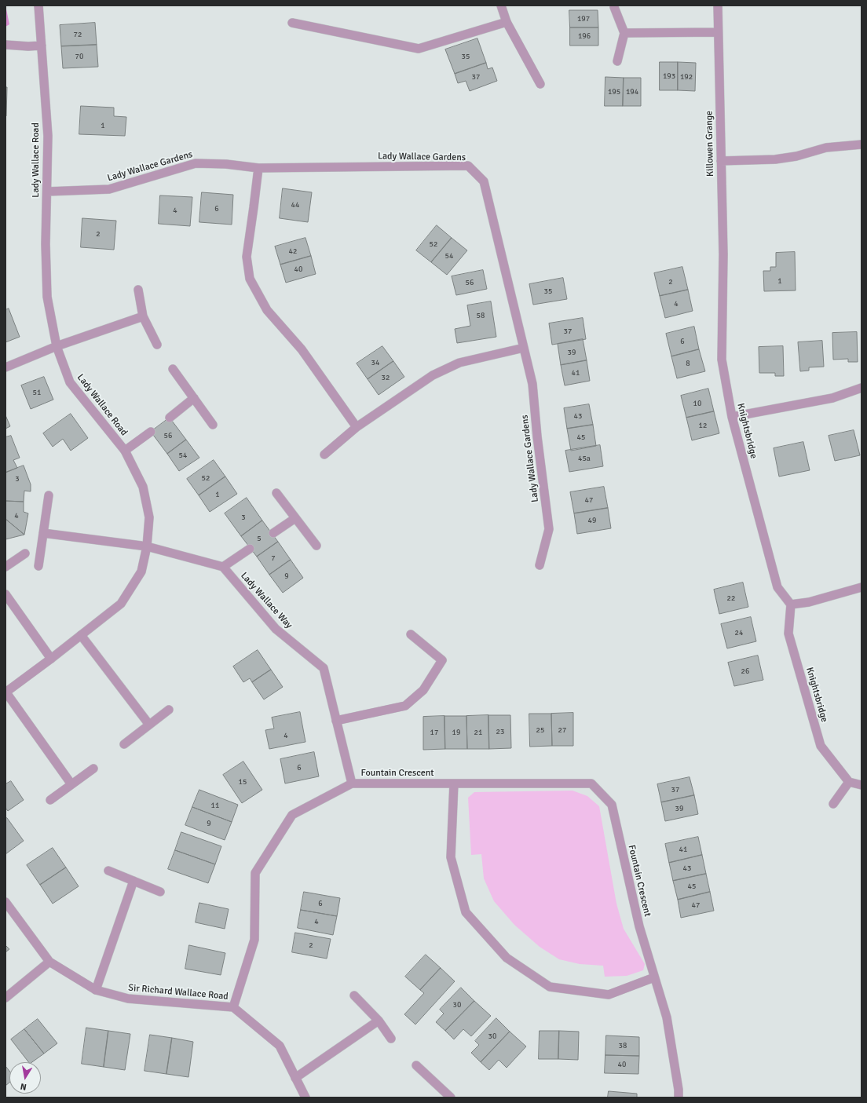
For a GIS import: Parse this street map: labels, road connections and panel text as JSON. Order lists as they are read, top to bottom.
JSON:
{
  "streets": {
    "street": [
      "Killowen Grange",
      "Lady Wallace Gardens",
      "Lady Wallace Road",
      "Knightsbridge",
      "Lady Wallace Way",
      "Fountain Crescent",
      "Sir Richard Wallace Road"
    ]
  },
  "crossings": [
    ["Killowen Grange", "Knightsbridge"],
    ["Lady Wallace Gardens", "Lady Wallace Road"],
    ["Lady Wallace Way", "Fountain Crescent"],
    ["Fountain Crescent", "Sir Richard Wallace Road"]
  ],
  "house_numbers": [
    "197",
    "72",
    "196",
    "70",
    "35",
    "193",
    "37",
    "192",
    "195",
    "194",
    "1",
    "44",
    "6",
    "4",
    "2",
    "52",
    "42",
    "54",
    "40",
    "1",
    "2",
    "56",
    "35",
    "4",
    "58",
    "37",
    "6",
    "39",
    "34",
    "8",
    "41",
    "32",
    "51",
    "10",
    "43",
    "12",
    "56",
    "45",
    "54",
    "45a",
    "52",
    "3",
    "1",
    "47",
    "4",
    "3",
    "49",
    "5",
    "7",
    "9",
    "22",
    "24",
    "26",
    "25",
    "27",
    "23",
    "17",
    "19",
    "21",
    "4",
    "6",
    "15",
    "37",
    "11",
    "39",
    "9",
    "41",
    "43",
    "45",
    "6",
    "47",
    "4",
    "2",
    "30",
    "30",
    "38",
    "40"
  ],
  "north": "bottom"
}
